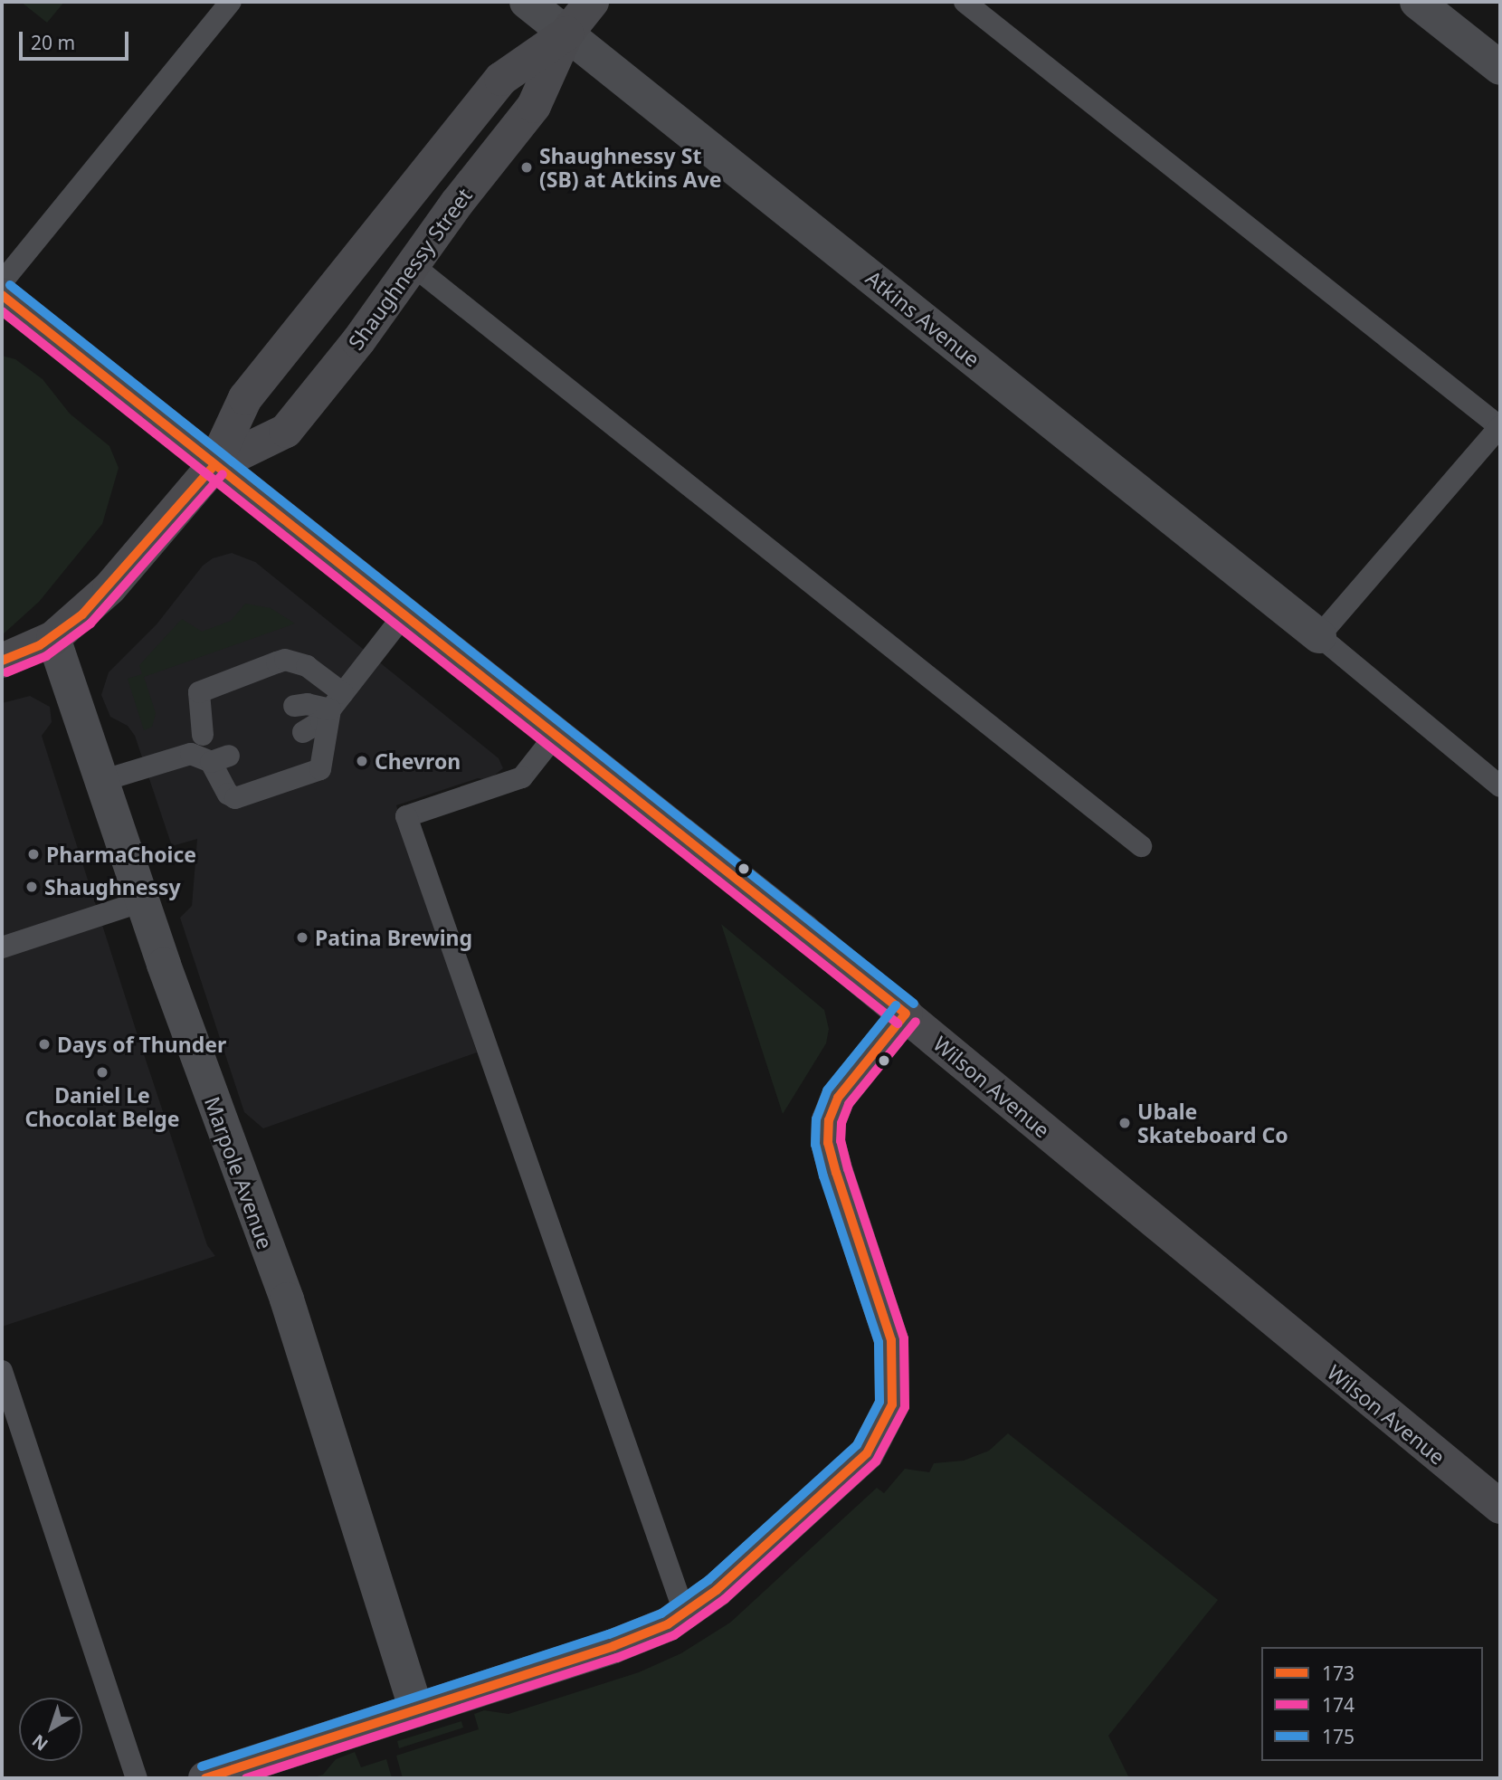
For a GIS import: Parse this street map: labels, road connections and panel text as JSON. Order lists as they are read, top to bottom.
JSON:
{
  "streets": {
    "street": [
      "Shaughnessy Street",
      "Atkins Avenue",
      "Wilson Avenue",
      "Marpole Avenue"
    ]
  },
  "crossings": [
    ["Shaughnessy Street", "Atkins Avenue"],
    ["Shaughnessy Street", "Wilson Avenue"],
    ["Shaughnessy Street", "Marpole Avenue"]
  ],
  "places": [
    "Shaughnessy St (SB) at Atkins Ave",
    "Chevron",
    "PharmaChoice",
    "Shaughnessy",
    "Patina Brewing",
    "Days of Thunder",
    "Daniel Le Chocolat Belge",
    "Ubale Skateboard Co"
  ],
  "lines": ["transit line 175", "transit line 173", "transit line 174"],
  "legend": ["173", "174", "175"],
  "scale_bar": "20 m",
  "north": "bottom left"
}
